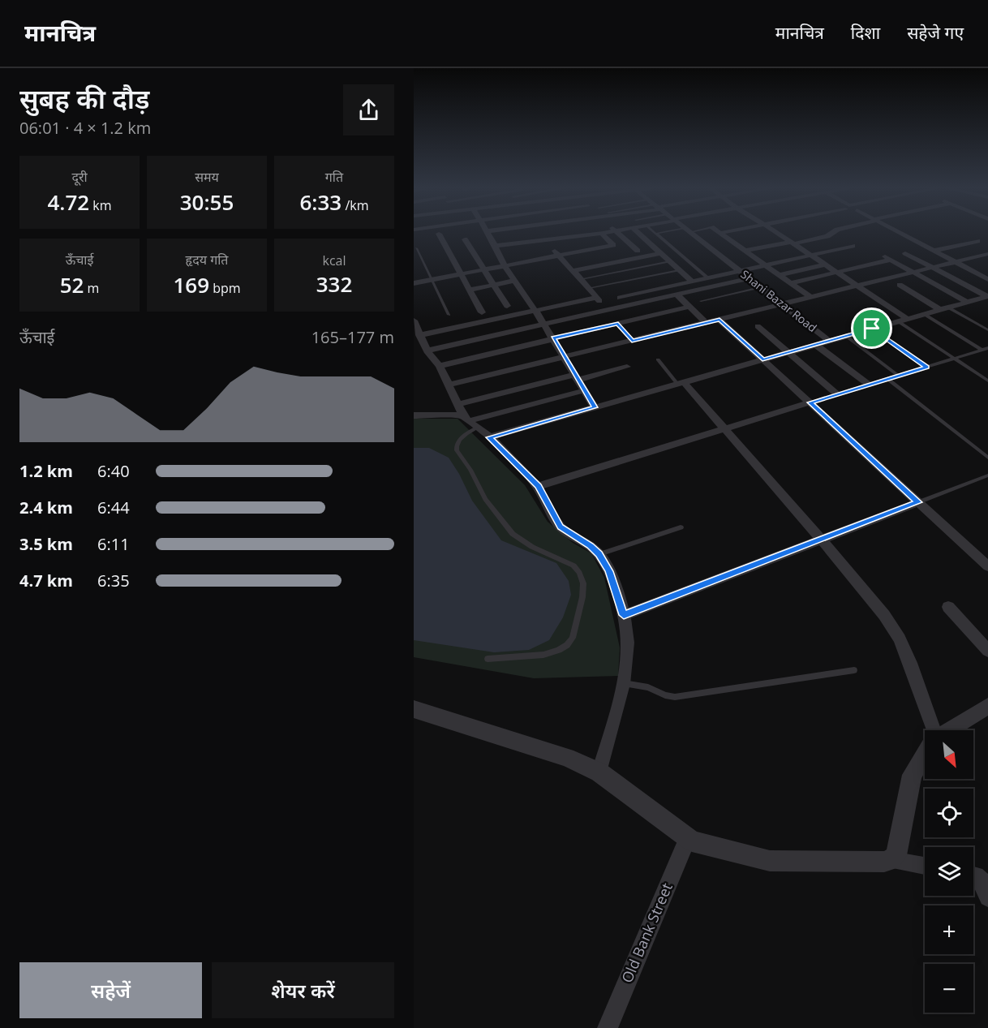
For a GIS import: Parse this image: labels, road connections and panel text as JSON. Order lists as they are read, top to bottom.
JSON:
{
  "streets": {
    "street": ["Shani Bazar Road", "Old Bank Street"]
  },
  "north": "bottom right",
  "page": {
    "header": "मानचित्र",
    "nav": ["मानचित्र", "दिशा", "सहेजे गए"],
    "heading": ["सुबह की दौड़", "06:01 · 4 × 1.2 km"],
    "stats": [
      ["दूरी", "4.72 km"],
      ["समय", "30:55"],
      ["गति", "6:33 /km"],
      ["ऊँचाई", "52 m"],
      ["हृदय गति", "169 bpm"],
      ["kcal", "332"]
    ],
    "chart": ["ऊँचाई", "165–177 m"],
    "list": [
      {
        "name": "1.2 km",
        "note": "6:40"
      },
      {
        "name": "2.4 km",
        "note": "6:44"
      },
      {
        "name": "3.5 km",
        "note": "6:11"
      },
      {
        "name": "4.7 km",
        "note": "6:35"
      }
    ],
    "map_buttons": ["+", "−"],
    "buttons": ["सहेजें", "शेयर करें"]
  }
}
